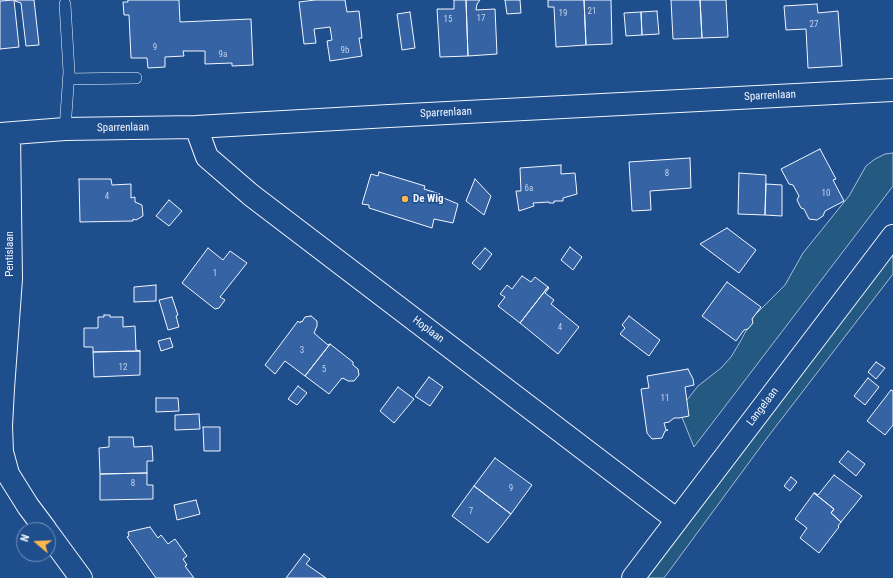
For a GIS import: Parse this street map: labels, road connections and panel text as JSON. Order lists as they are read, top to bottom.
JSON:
{
  "streets": {
    "street": [
      "Sparrenlaan",
      "Pentislaan",
      "Hoplaan",
      "Langelaan"
    ]
  },
  "crossings": [
    ["Sparrenlaan", "Pentislaan"],
    ["Sparrenlaan", "Hoplaan"],
    ["Hoplaan", "Langelaan"]
  ],
  "places": ["De Wig"],
  "house_numbers": [
    "21",
    "19",
    "17",
    "15",
    "27",
    "9",
    "9b",
    "9a",
    "8",
    "6a",
    "10",
    "4",
    "1",
    "4",
    "3",
    "12",
    "5",
    "11",
    "8",
    "9",
    "7"
  ],
  "north": "left"
}
